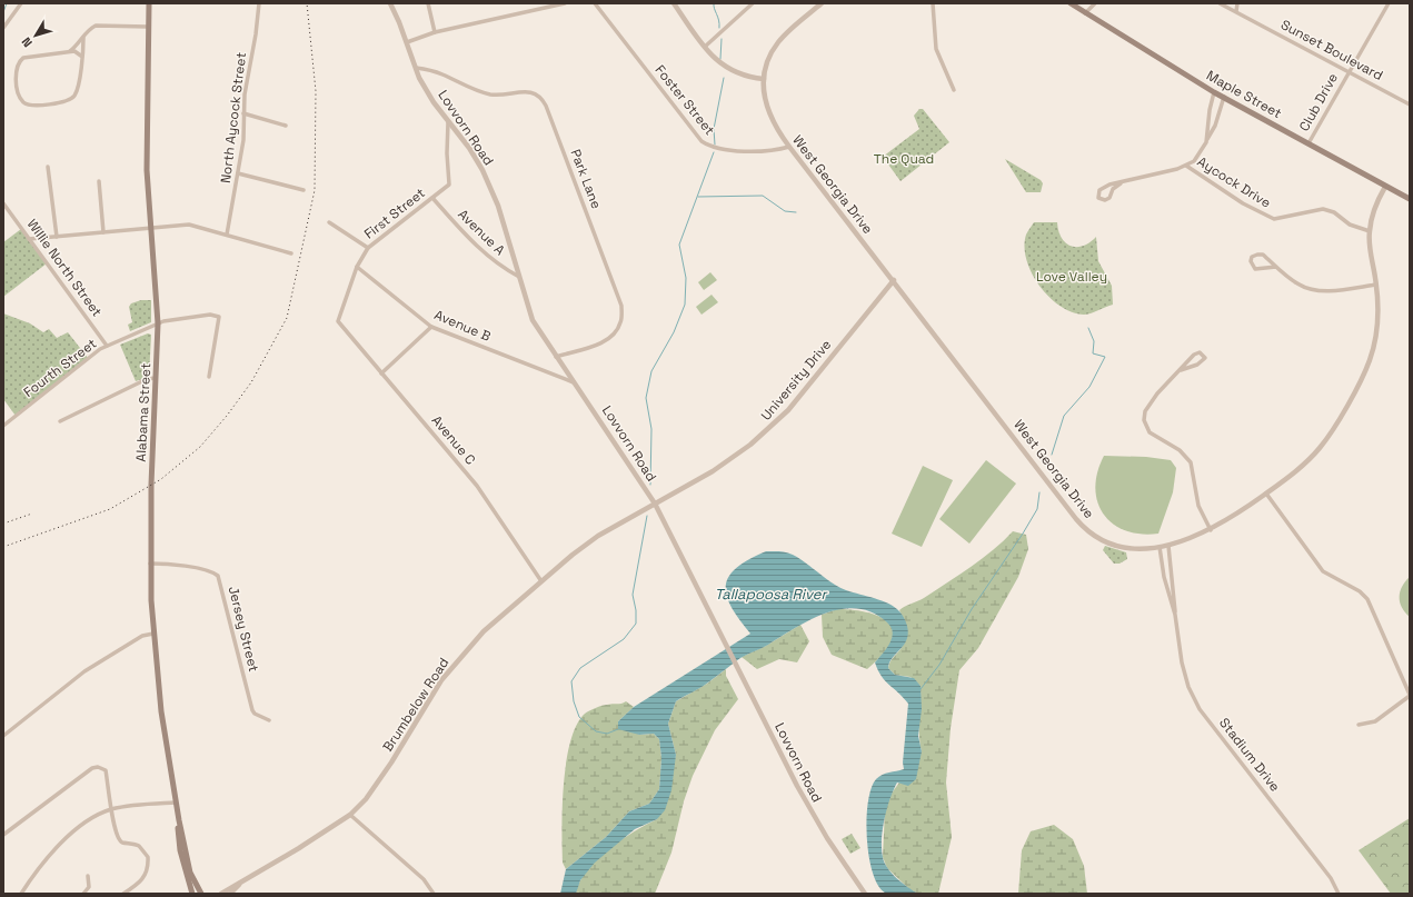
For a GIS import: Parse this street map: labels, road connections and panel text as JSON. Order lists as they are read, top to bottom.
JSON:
{
  "streets": {
    "main road": ["Maple Street", "Alabama Street"],
    "street": [
      "Sunset Boulevard",
      "Foster Street",
      "Club Drive",
      "North Aycock Street",
      "Lovvorn Road",
      "Park Lane",
      "Aycock Drive",
      "West Georgia Drive",
      "First Street",
      "Avenue A",
      "Willie North Street",
      "Avenue B",
      "Fourth Street",
      "University Drive",
      "Avenue C",
      "Jersey Street",
      "Brumbelow Road",
      "Stadium Drive"
    ]
  },
  "crossings": [
    ["Sunset Boulevard", "Club Drive"],
    ["Maple Street", "Club Drive"],
    ["Maple Street", "West Georgia Drive"],
    ["Foster Street", "West Georgia Drive"],
    ["Lovvorn Road", "Park Lane"],
    ["Lovvorn Road", "First Street"],
    ["Lovvorn Road", "Avenue A"],
    ["Lovvorn Road", "Avenue B"],
    ["Lovvorn Road", "University Drive"],
    ["Lovvorn Road", "Brumbelow Road"],
    ["Aycock Drive", "West Georgia Drive"],
    ["West Georgia Drive", "University Drive"],
    ["West Georgia Drive", "Stadium Drive"],
    ["First Street", "Avenue A"],
    ["First Street", "Avenue B"],
    ["First Street", "Avenue C"],
    ["Willie North Street", "Fourth Street"],
    ["Fourth Street", "Alabama Street"],
    ["University Drive", "Brumbelow Road"],
    ["Alabama Street", "Jersey Street"],
    ["Avenue C", "Brumbelow Road"]
  ],
  "water": ["Tallapoosa River"],
  "parks": ["The Quad", "Love Valley"],
  "north": "bottom left"
}
